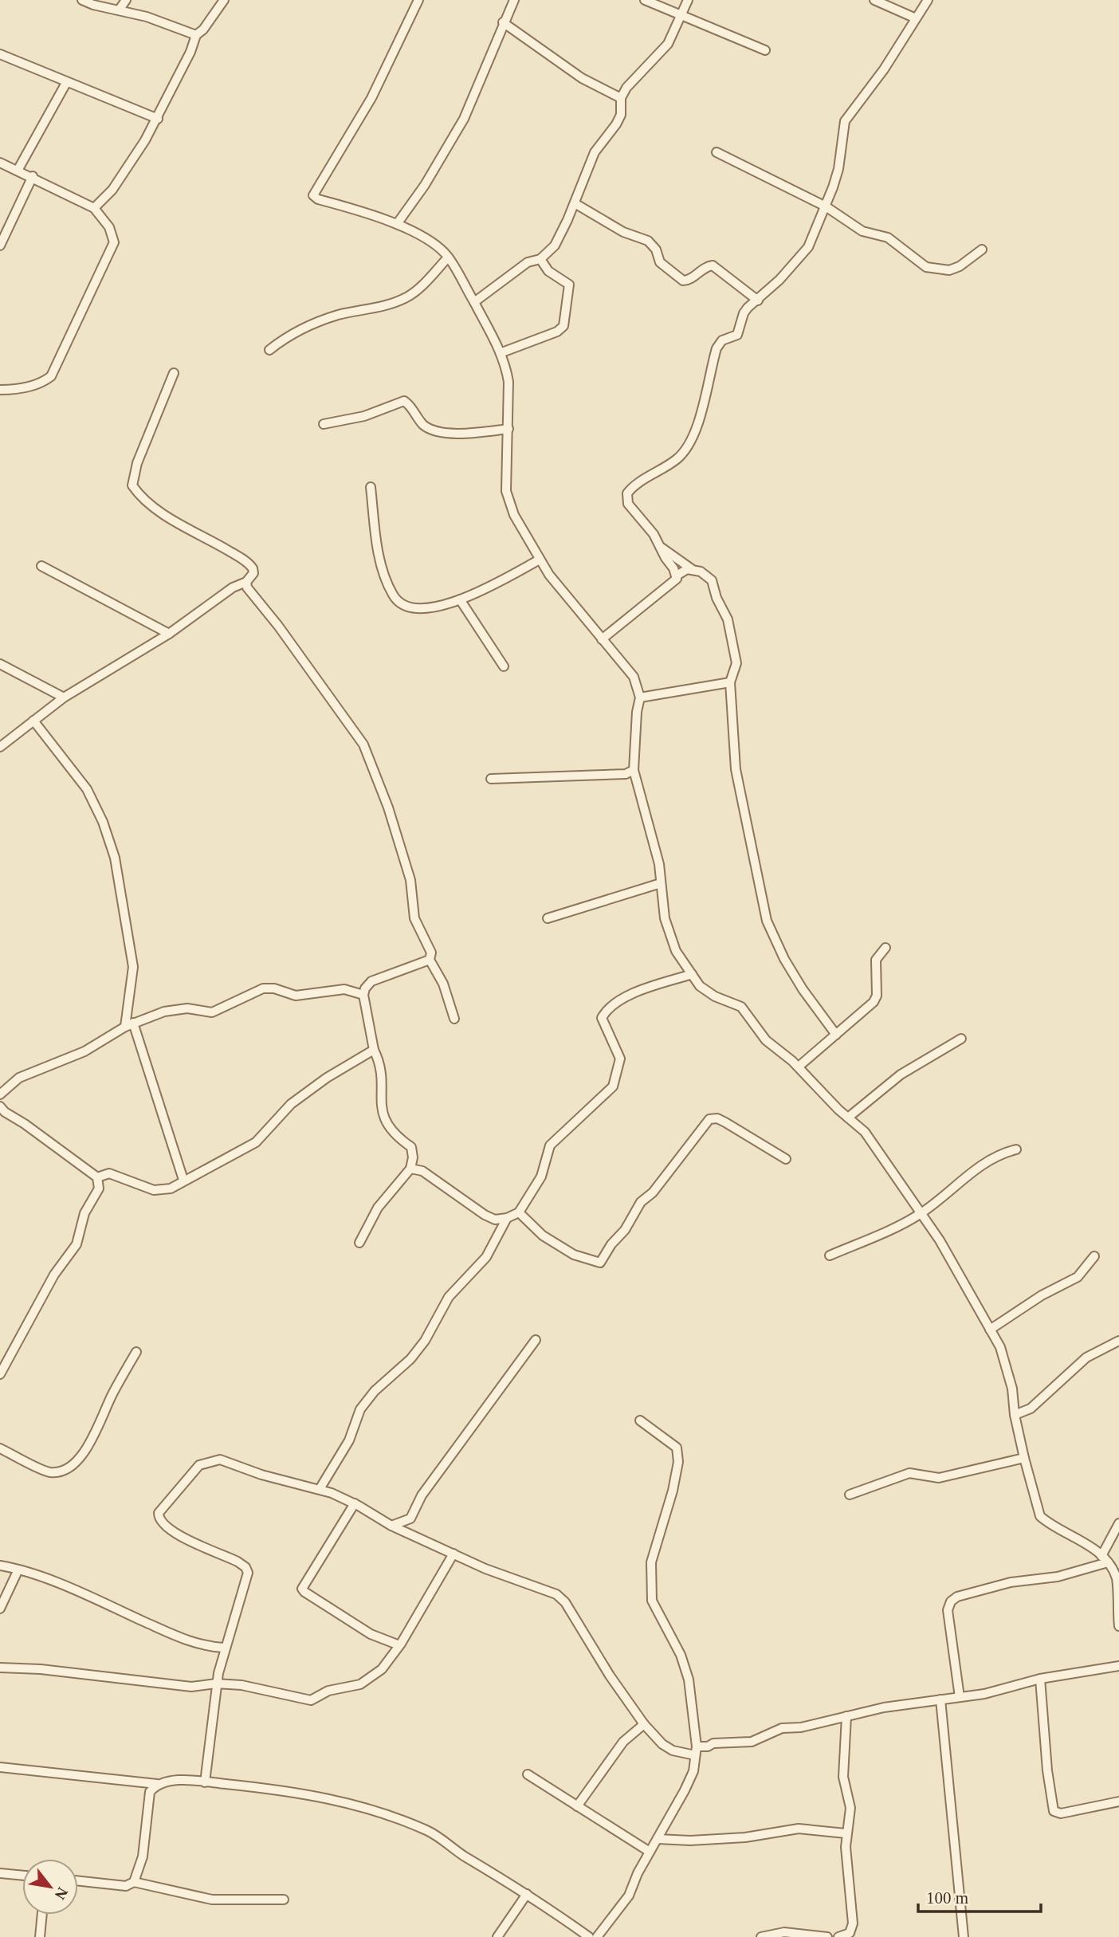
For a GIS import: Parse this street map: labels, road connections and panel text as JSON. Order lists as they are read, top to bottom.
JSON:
{
  "scale_bar": "100 m",
  "north": "bottom right"
}
